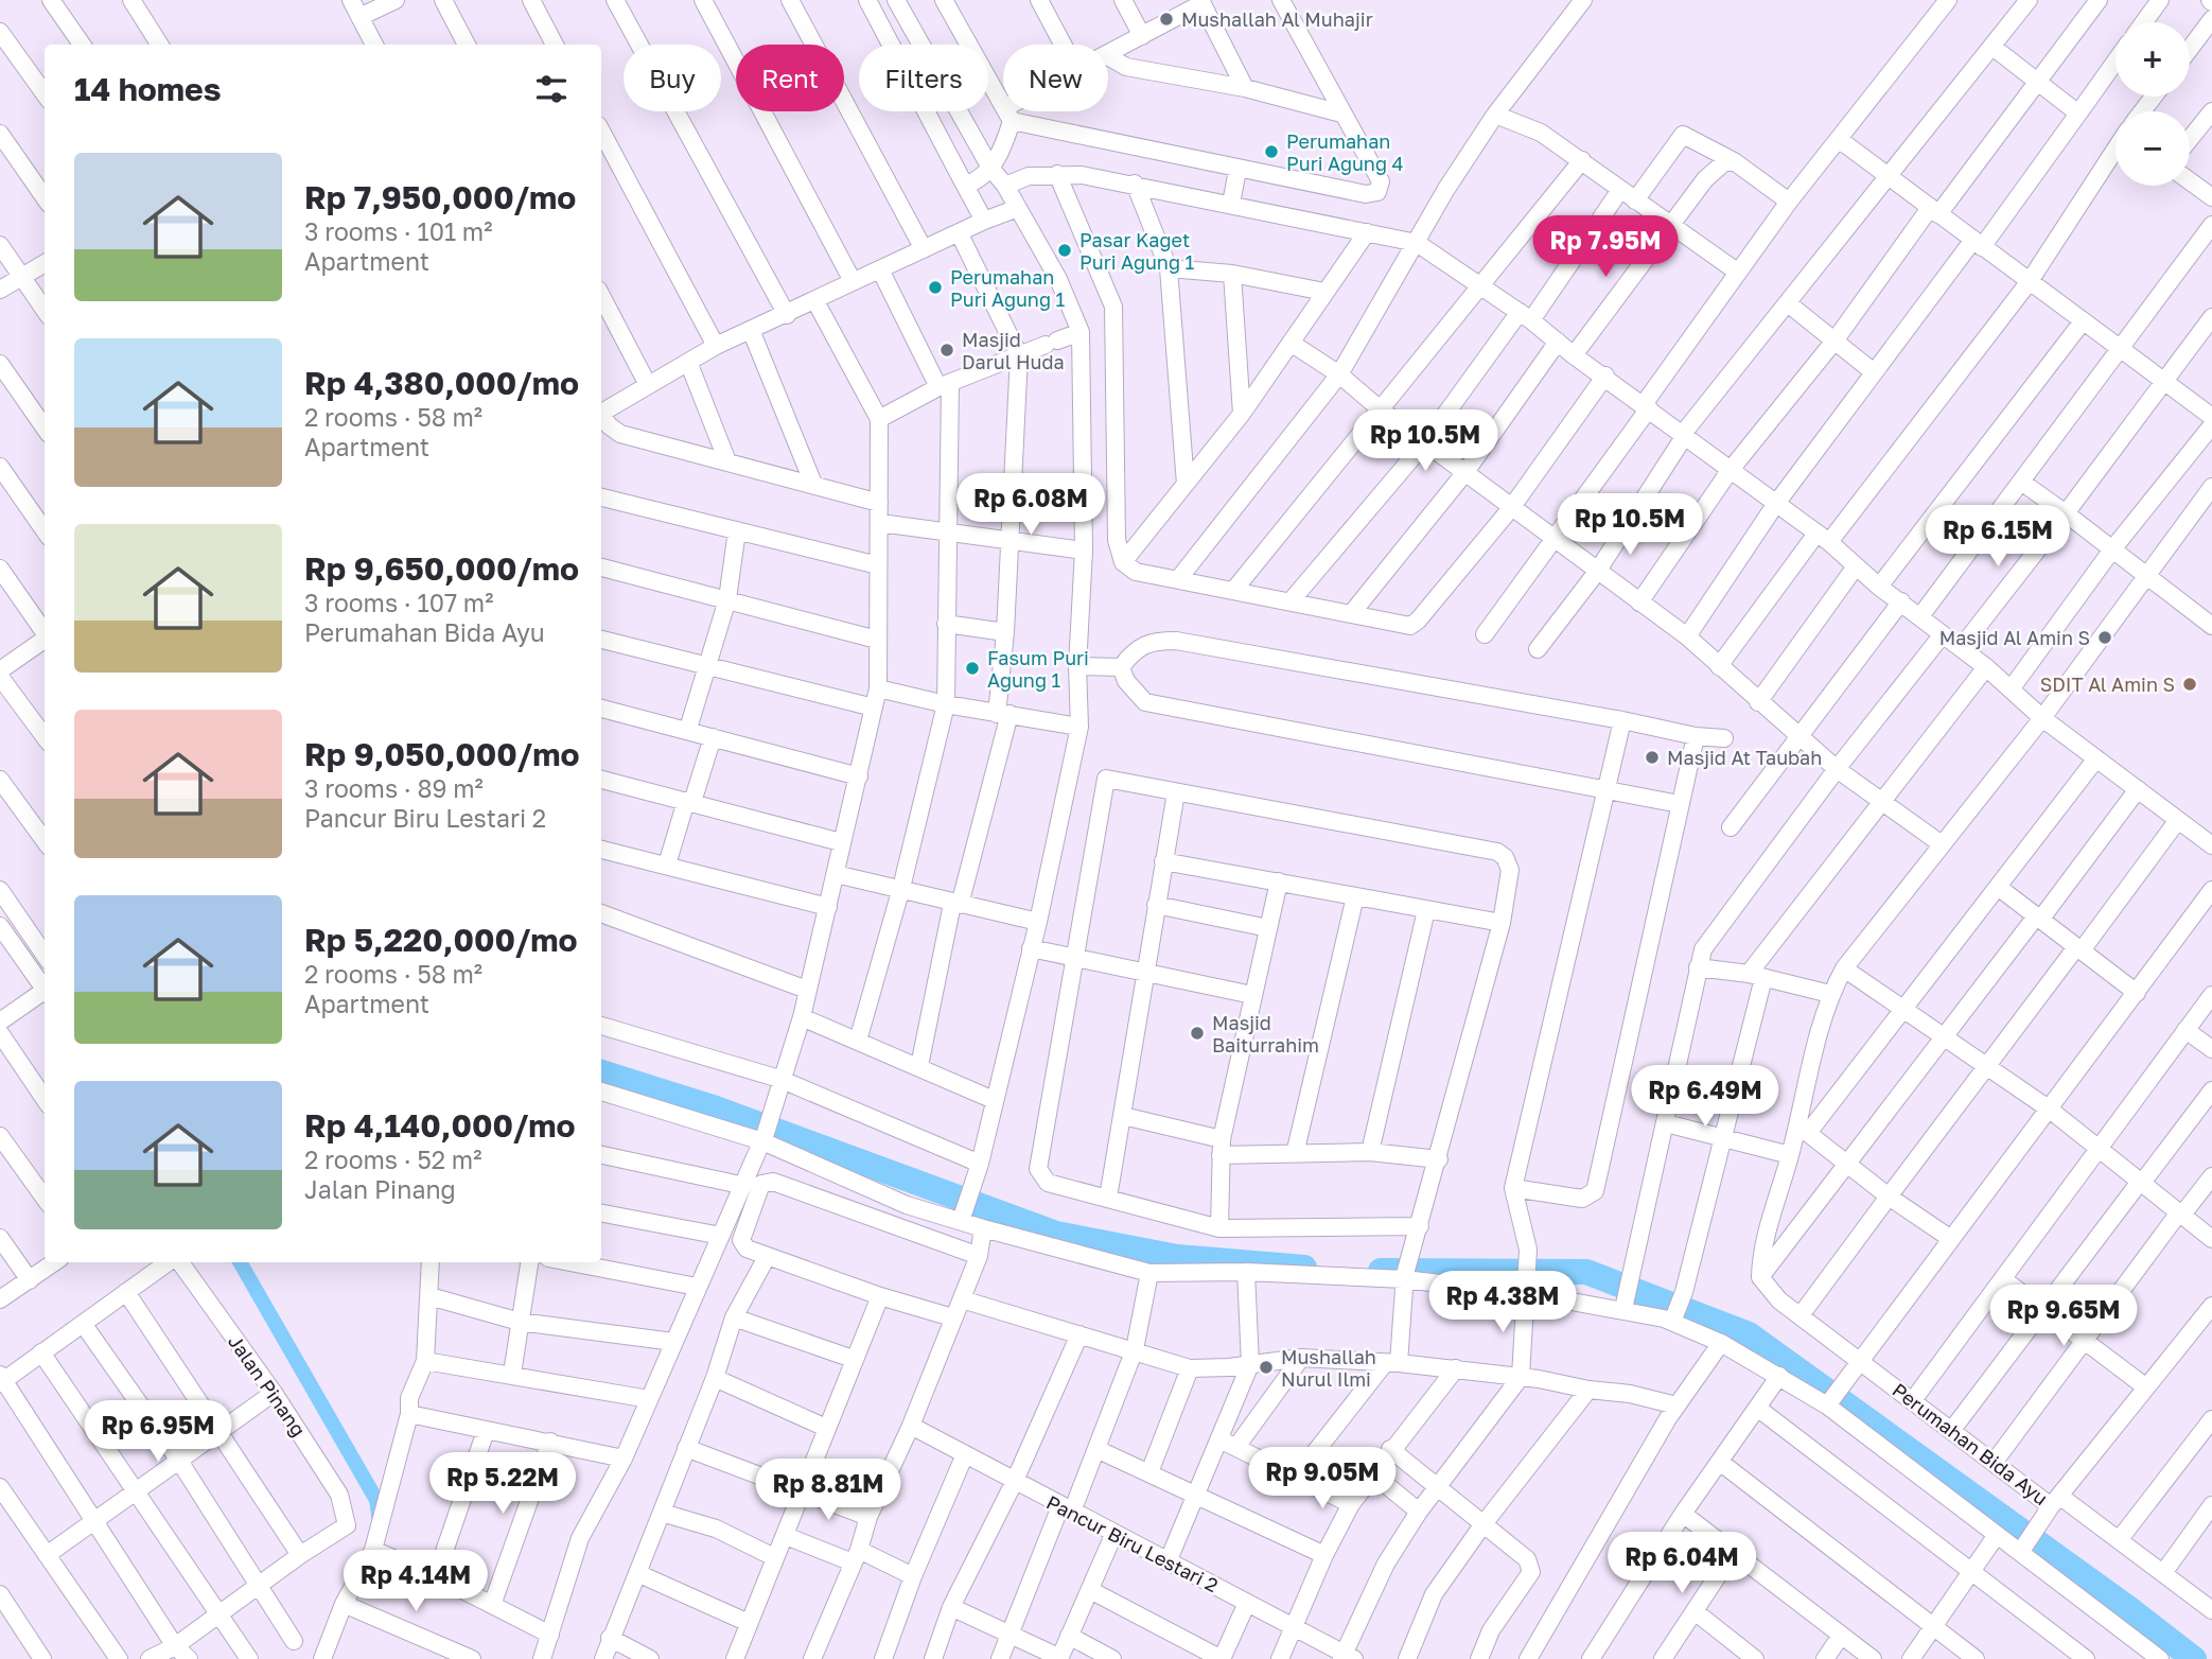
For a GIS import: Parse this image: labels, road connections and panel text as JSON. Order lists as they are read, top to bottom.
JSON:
{
  "streets": {
    "street": ["Jalan Pinang", "Perumahan Bida Ayu", "Pancur Biru Lestari 2"]
  },
  "places": [
    "Mushallah Al Muhajir",
    "Perumahan Puri Agung 4",
    "Pasar Kaget Puri Agung 1",
    "Perumahan Puri Agung 1",
    "Masjid Darul Huda",
    "Masjid Al Amin S",
    "Fasum Puri Agung 1",
    "SDIT Al Amin S",
    "Masjid At Taubah",
    "Masjid Baiturrahim",
    "Mushallah Nurul Ilmi"
  ],
  "page": {
    "map_buttons": ["+", "−"],
    "chip": [
      "Buy",
      "Rent",
      "Filters",
      "New"
    ],
    "heading": "14 homes",
    "list": [
      {
        "name": "Rp 7,950,000/mo",
        "note": "3 rooms · 101 m² · Apartment"
      },
      {
        "name": "Rp 4,380,000/mo",
        "note": "2 rooms · 58 m² · Apartment"
      },
      {
        "name": "Rp 9,650,000/mo",
        "note": "3 rooms · 107 m² · Perumahan Bida Ayu"
      },
      {
        "name": "Rp 9,050,000/mo",
        "note": "3 rooms · 89 m² · Pancur Biru Lestari 2"
      },
      {
        "name": "Rp 5,220,000/mo",
        "note": "2 rooms · 58 m² · Apartment"
      },
      {
        "name": "Rp 4,140,000/mo",
        "note": "2 rooms · 52 m² · Jalan Pinang"
      }
    ],
    "price": [
      "Rp 7.95M",
      "Rp 10.5M",
      "Rp 6.08M",
      "Rp 10.5M",
      "Rp 6.15M",
      "Rp 6.49M",
      "Rp 4.38M",
      "Rp 9.65M",
      "Rp 6.95M",
      "Rp 9.05M",
      "Rp 5.22M",
      "Rp 8.81M",
      "Rp 6.04M",
      "Rp 4.14M"
    ]
  }
}
